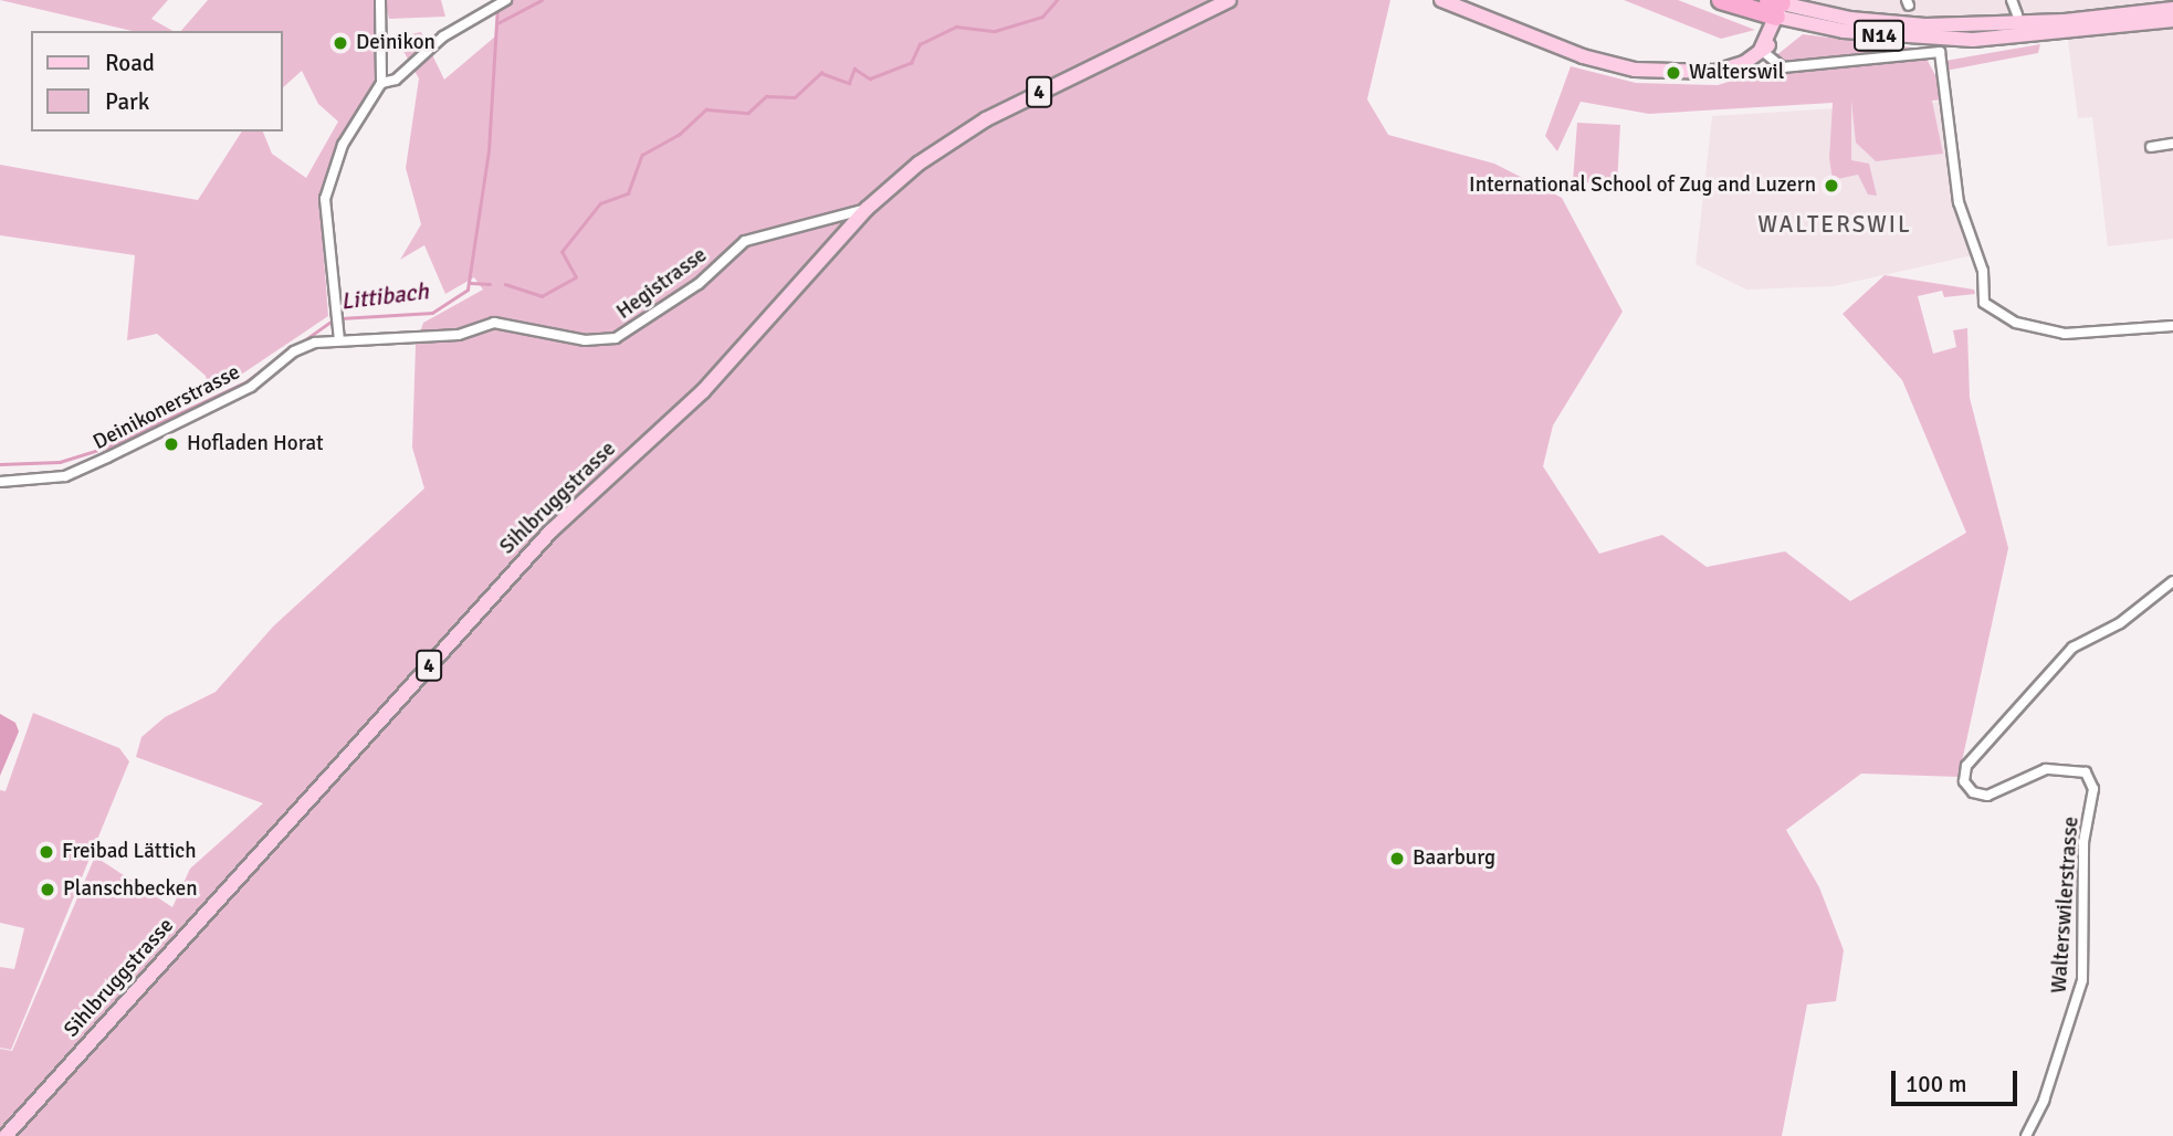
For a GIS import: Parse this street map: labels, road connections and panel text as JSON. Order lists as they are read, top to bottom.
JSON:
{
  "streets": {
    "main road": ["N14", "4", "Sihlbruggstrasse"],
    "street": ["Hegistrasse", "Deinikonerstrasse", "Walterswilerstrasse"]
  },
  "crossings": [
    ["Hegistrasse", "Deinikonerstrasse"],
    ["Hegistrasse", "Sihlbruggstrasse"]
  ],
  "districts": ["WALTERSWIL"],
  "water": ["Littibach"],
  "places": [
    "Deinikon",
    "Walterswil",
    "International School of Zug and Luzern",
    "Hofladen Horat",
    "Freibad Lättich",
    "Baarburg",
    "Planschbecken"
  ],
  "legend": ["Road", "Park"],
  "scale_bar": "100 m"
}
